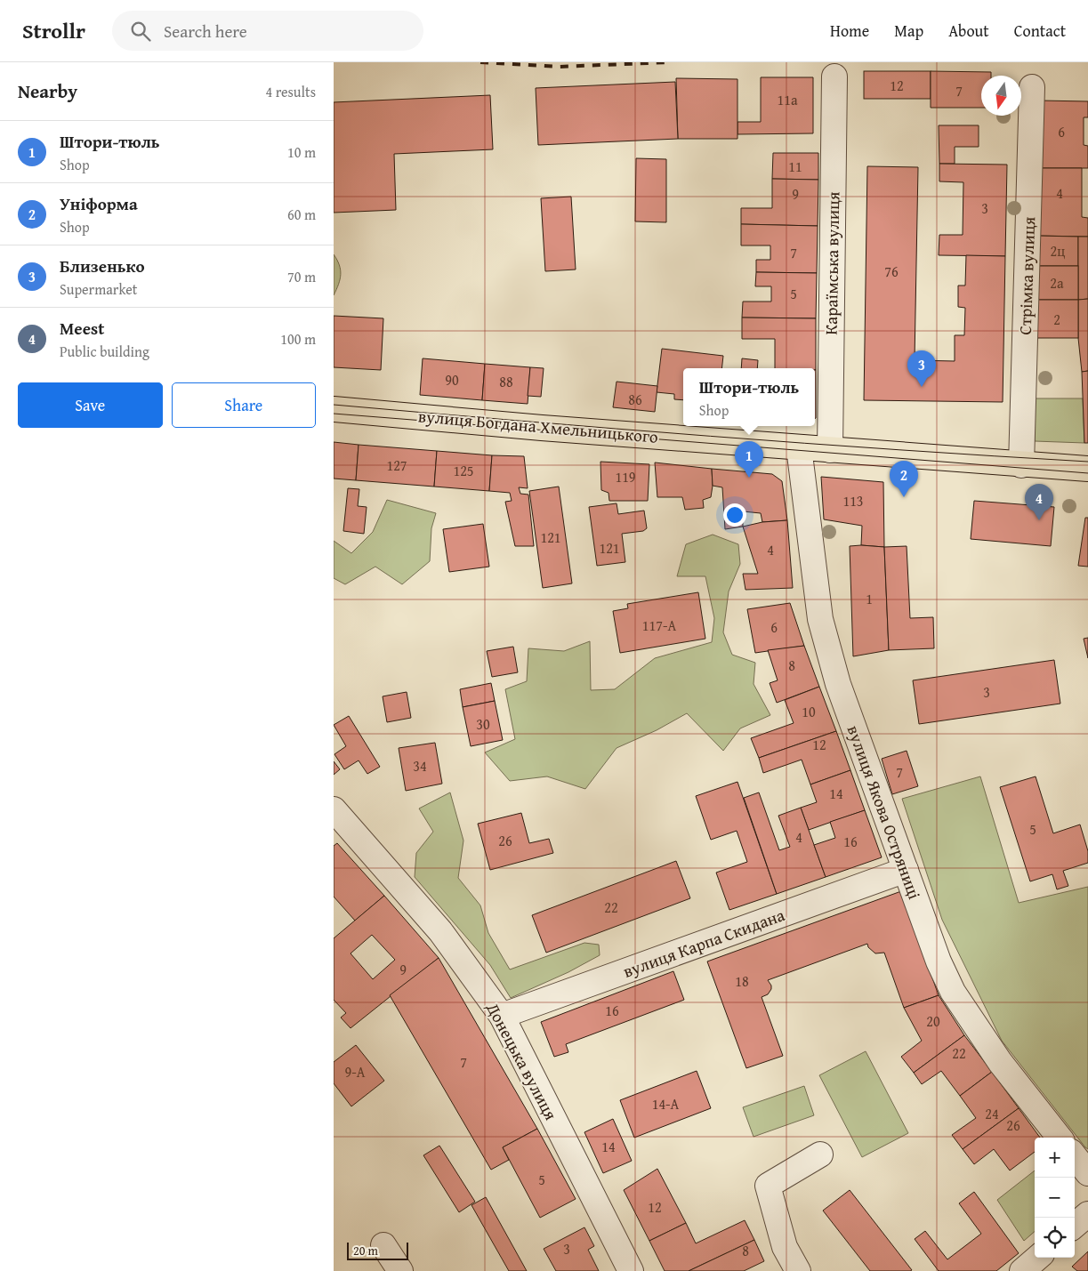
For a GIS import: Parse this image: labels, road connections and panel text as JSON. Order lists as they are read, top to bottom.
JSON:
{
  "streets": {
    "main road": ["вулиця Богдана Хмельницького"],
    "street": [
      "Караїмська вулиця",
      "Стрімка вулиця",
      "вулиця Якова Остряниці",
      "вулиця Карпа Скидана",
      "Донецька вулиця"
    ]
  },
  "crossings": [
    ["Караїмська вулиця", "вулиця Богдана Хмельницького"],
    ["Стрімка вулиця", "вулиця Богдана Хмельницького"],
    ["вулиця Богдана Хмельницького", "вулиця Якова Остряниці"],
    ["вулиця Якова Остряниці", "вулиця Карпа Скидана"],
    ["вулиця Карпа Скидана", "Донецька вулиця"]
  ],
  "house_numbers": [
    "12",
    "7",
    "11а",
    "6",
    "11",
    "4",
    "9",
    "3",
    "2ц",
    "7",
    "76",
    "2а",
    "5",
    "2",
    "90",
    "88",
    "86",
    "127",
    "125",
    "119",
    "113",
    "121",
    "121",
    "4",
    "1",
    "117-А",
    "6",
    "8",
    "3",
    "10",
    "30",
    "12",
    "34",
    "7",
    "14",
    "5",
    "4",
    "26",
    "16",
    "22",
    "9",
    "18",
    "16",
    "20",
    "22",
    "7",
    "9-А",
    "14-А",
    "24",
    "26",
    "14",
    "5",
    "12",
    "3",
    "8"
  ],
  "scale_bar": "20 m",
  "north": "bottom",
  "page": {
    "header": "Strollr",
    "search": "Search here",
    "nav": [
      "Home",
      "Map",
      "About",
      "Contact"
    ],
    "heading": ["Nearby", "4 results"],
    "list": [
      {
        "mark": "1",
        "name": "Штори-тюль",
        "note": "Shop",
        "value": "10 m"
      },
      {
        "mark": "2",
        "name": "Уніформа",
        "note": "Shop",
        "value": "60 m"
      },
      {
        "mark": "3",
        "name": "Близенько",
        "note": "Supermarket",
        "value": "70 m"
      },
      {
        "mark": "4",
        "name": "Meest",
        "note": "Public building",
        "value": "100 m"
      }
    ],
    "pins": [
      "3",
      "1",
      "2",
      "4"
    ],
    "popup": ["Штори-тюль", "Shop"],
    "buttons": ["Save", "Share"],
    "map_buttons": ["+", "−"],
    "scale": "20 m"
  }
}
